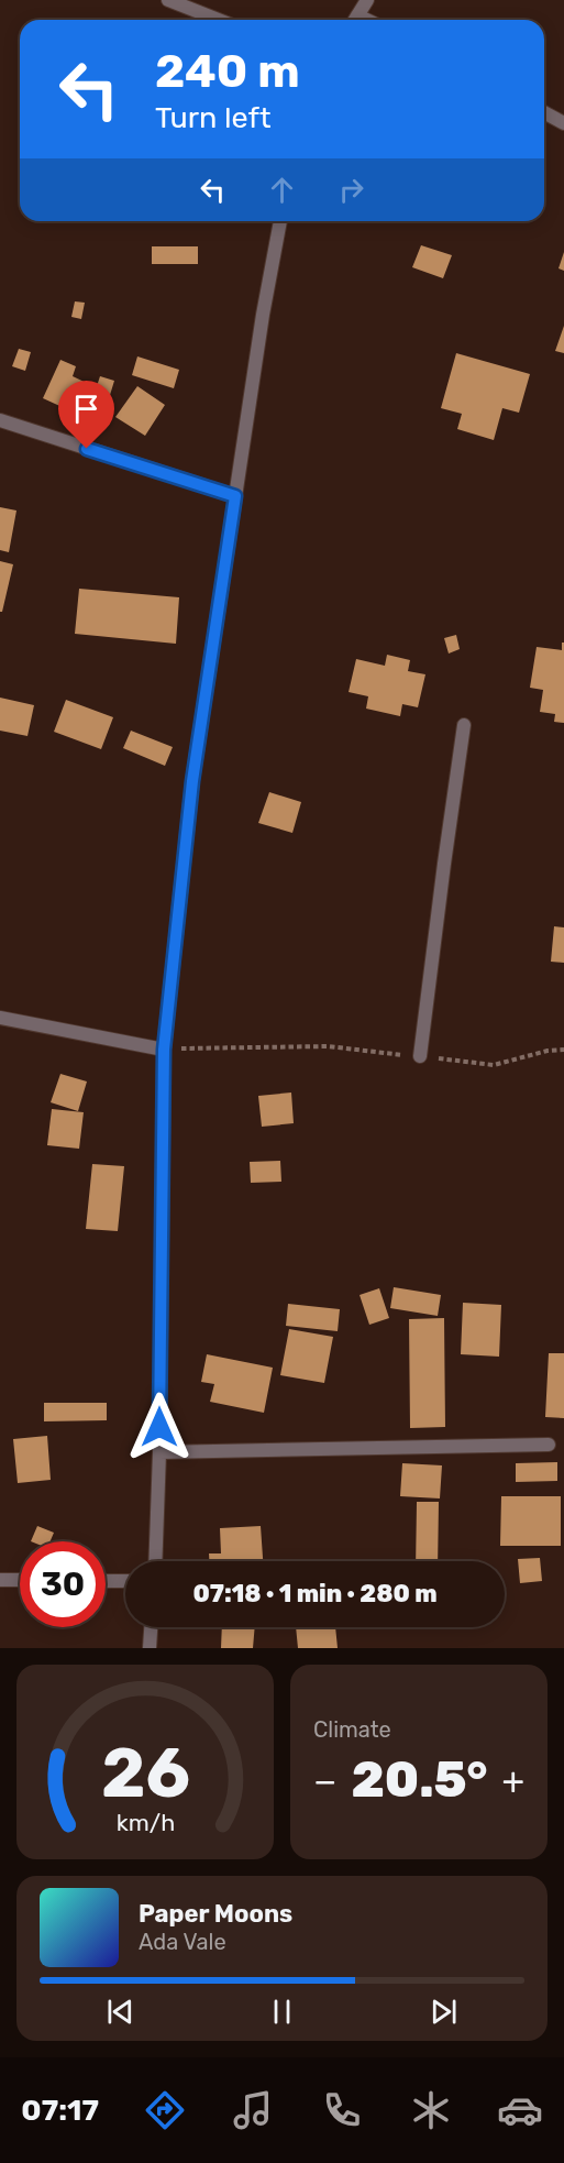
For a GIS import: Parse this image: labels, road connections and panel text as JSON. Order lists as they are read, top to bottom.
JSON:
{
  "page": {
    "turn": ["240 m", "Turn left"],
    "limit": "30",
    "trip": "07:18 · 1 min · 280 m",
    "tile": "Climate",
    "heat": ["−", "20.5°", "+"],
    "song": ["Paper Moons", "Ada Vale"],
    "tabs": "07:17",
    "gauge": ["26", "km/h"]
  }
}
